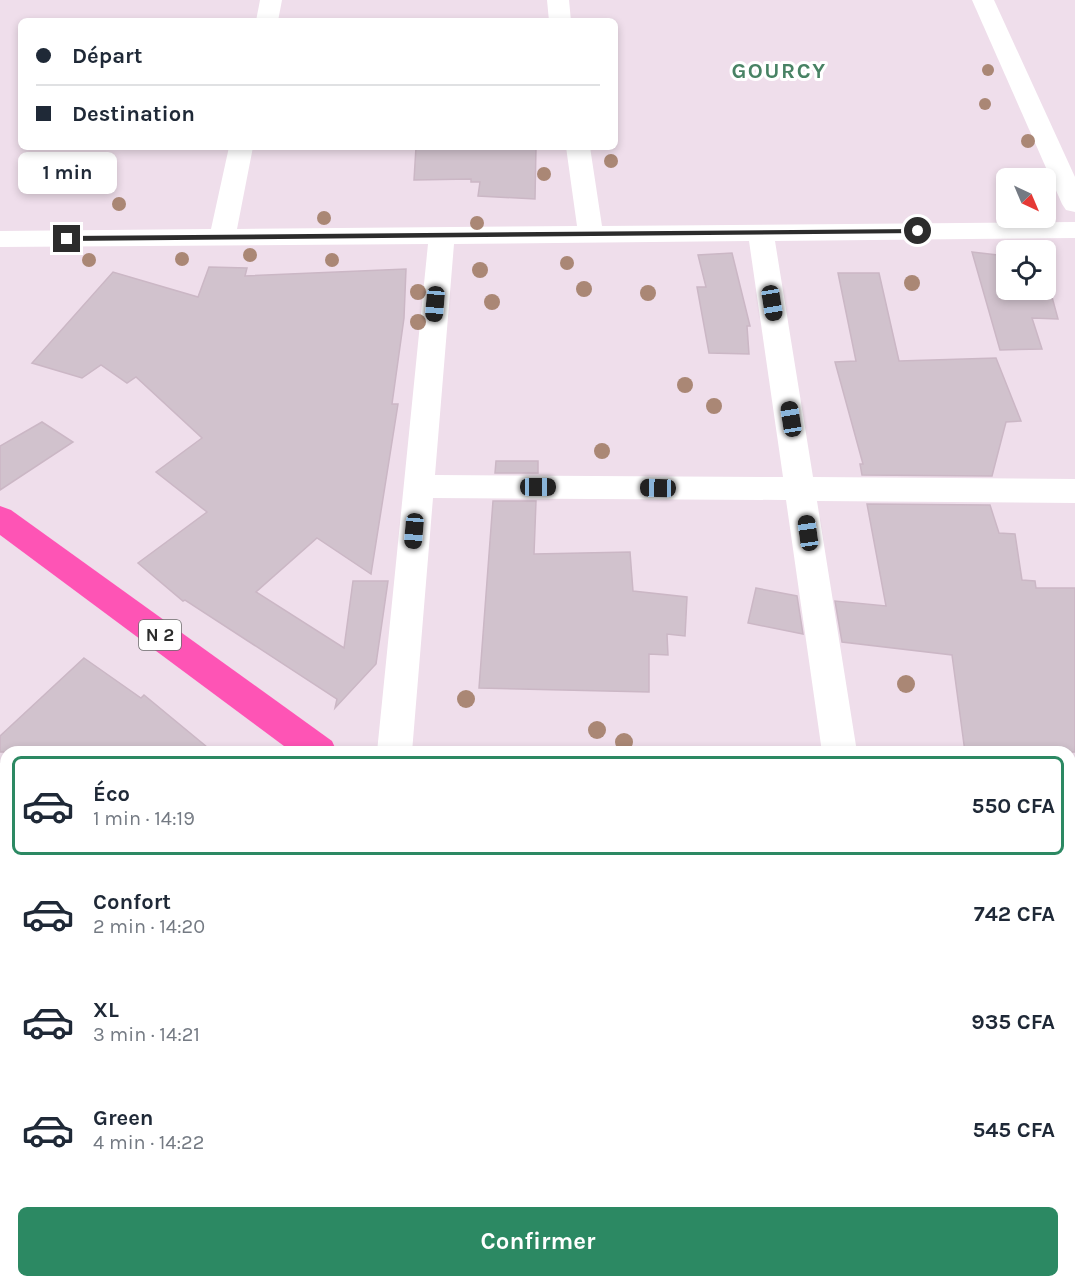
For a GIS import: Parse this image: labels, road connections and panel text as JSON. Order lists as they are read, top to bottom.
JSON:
{
  "streets": {
    "main road": ["N 2"]
  },
  "districts": ["GOURCY"],
  "north": "bottom right",
  "page": {
    "banner": ["Départ", "Destination"],
    "bubble": "1 min",
    "list": [
      {
        "name": "Éco",
        "note": "1 min · 14:19",
        "value": "550 CFA"
      },
      {
        "name": "Confort",
        "note": "2 min · 14:20",
        "value": "742 CFA"
      },
      {
        "name": "XL",
        "note": "3 min · 14:21",
        "value": "935 CFA"
      },
      {
        "name": "Green",
        "note": "4 min · 14:22",
        "value": "545 CFA"
      }
    ],
    "buttons": "Confirmer"
  }
}
